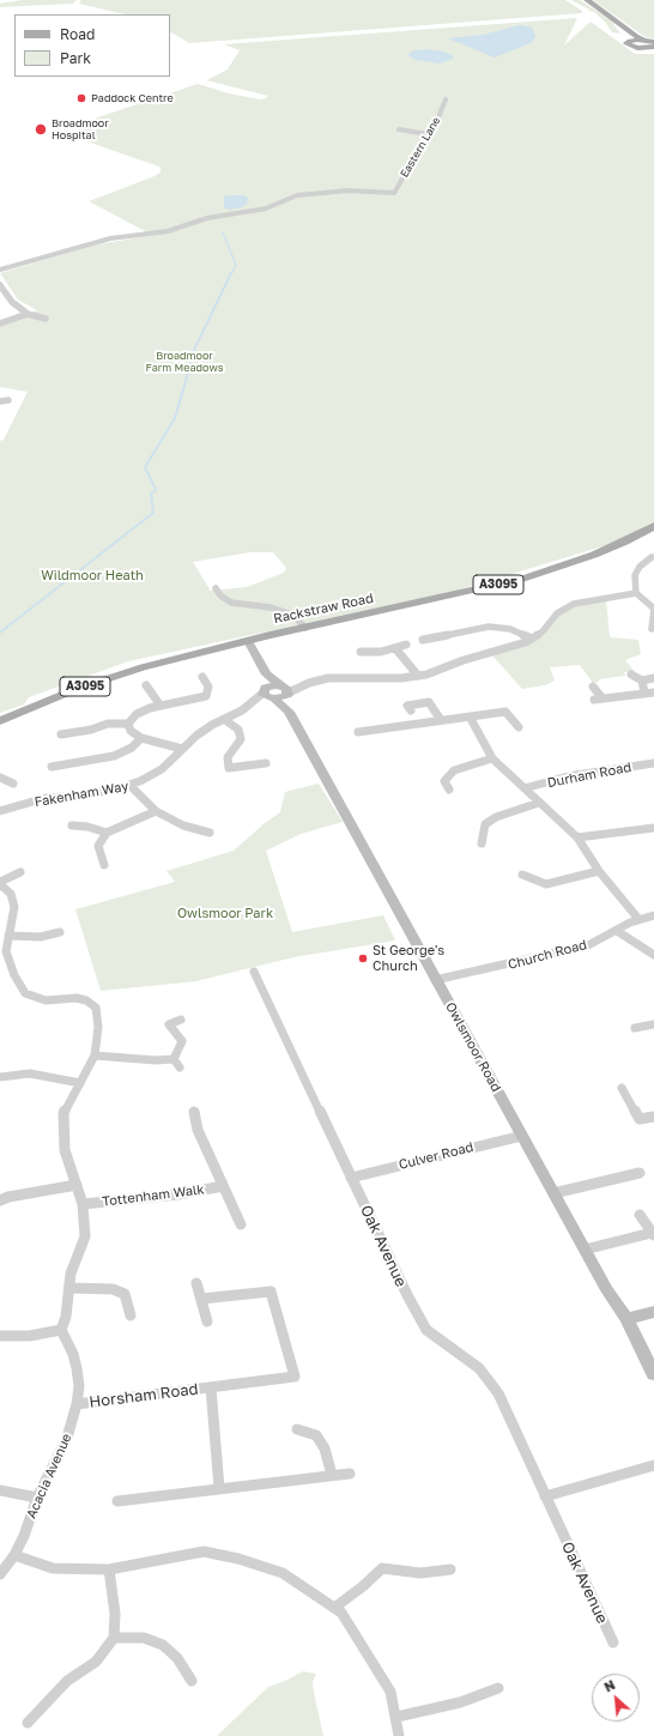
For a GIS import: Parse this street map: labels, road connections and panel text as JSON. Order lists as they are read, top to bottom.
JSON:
{
  "streets": {
    "main road": ["A3095", "Rackstraw Road"],
    "street": [
      "Eastern Lane",
      "Durham Road",
      "Fakenham Way",
      "Church Road",
      "Owlsmoor Road",
      "Culver Road",
      "Tottenham Walk",
      "Oak Avenue",
      "Horsham Road",
      "Acacia Avenue"
    ]
  },
  "crossings": [
    ["Fakenham Way", "Owlsmoor Road"],
    ["Church Road", "Owlsmoor Road"],
    ["Owlsmoor Road", "Culver Road"],
    ["Culver Road", "Oak Avenue"],
    ["Horsham Road", "Acacia Avenue"]
  ],
  "parks": ["Broadmoor Farm Meadows", "Wildmoor Heath", "Owlsmoor Park"],
  "places": ["Paddock Centre", "Broadmoor Hospital", "St George's Church"],
  "legend": ["Road", "Park"],
  "north": "top left"
}
